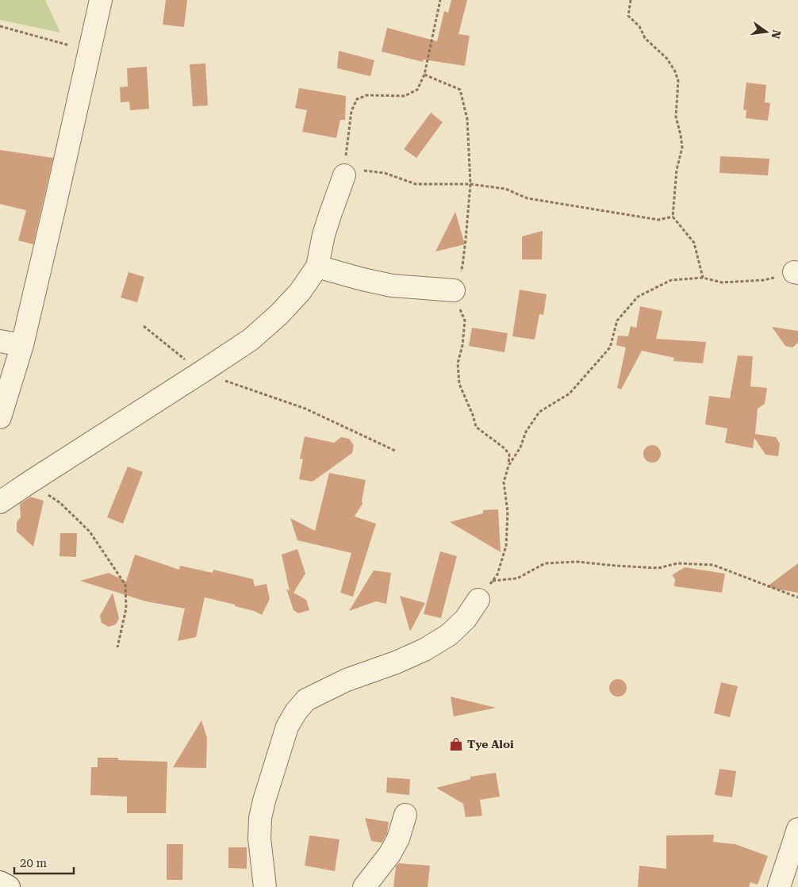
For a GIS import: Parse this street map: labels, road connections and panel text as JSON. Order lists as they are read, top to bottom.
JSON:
{
  "places": {
    "shop": ["Tye Aloi"]
  },
  "scale_bar": "20 m",
  "north": "right"
}
